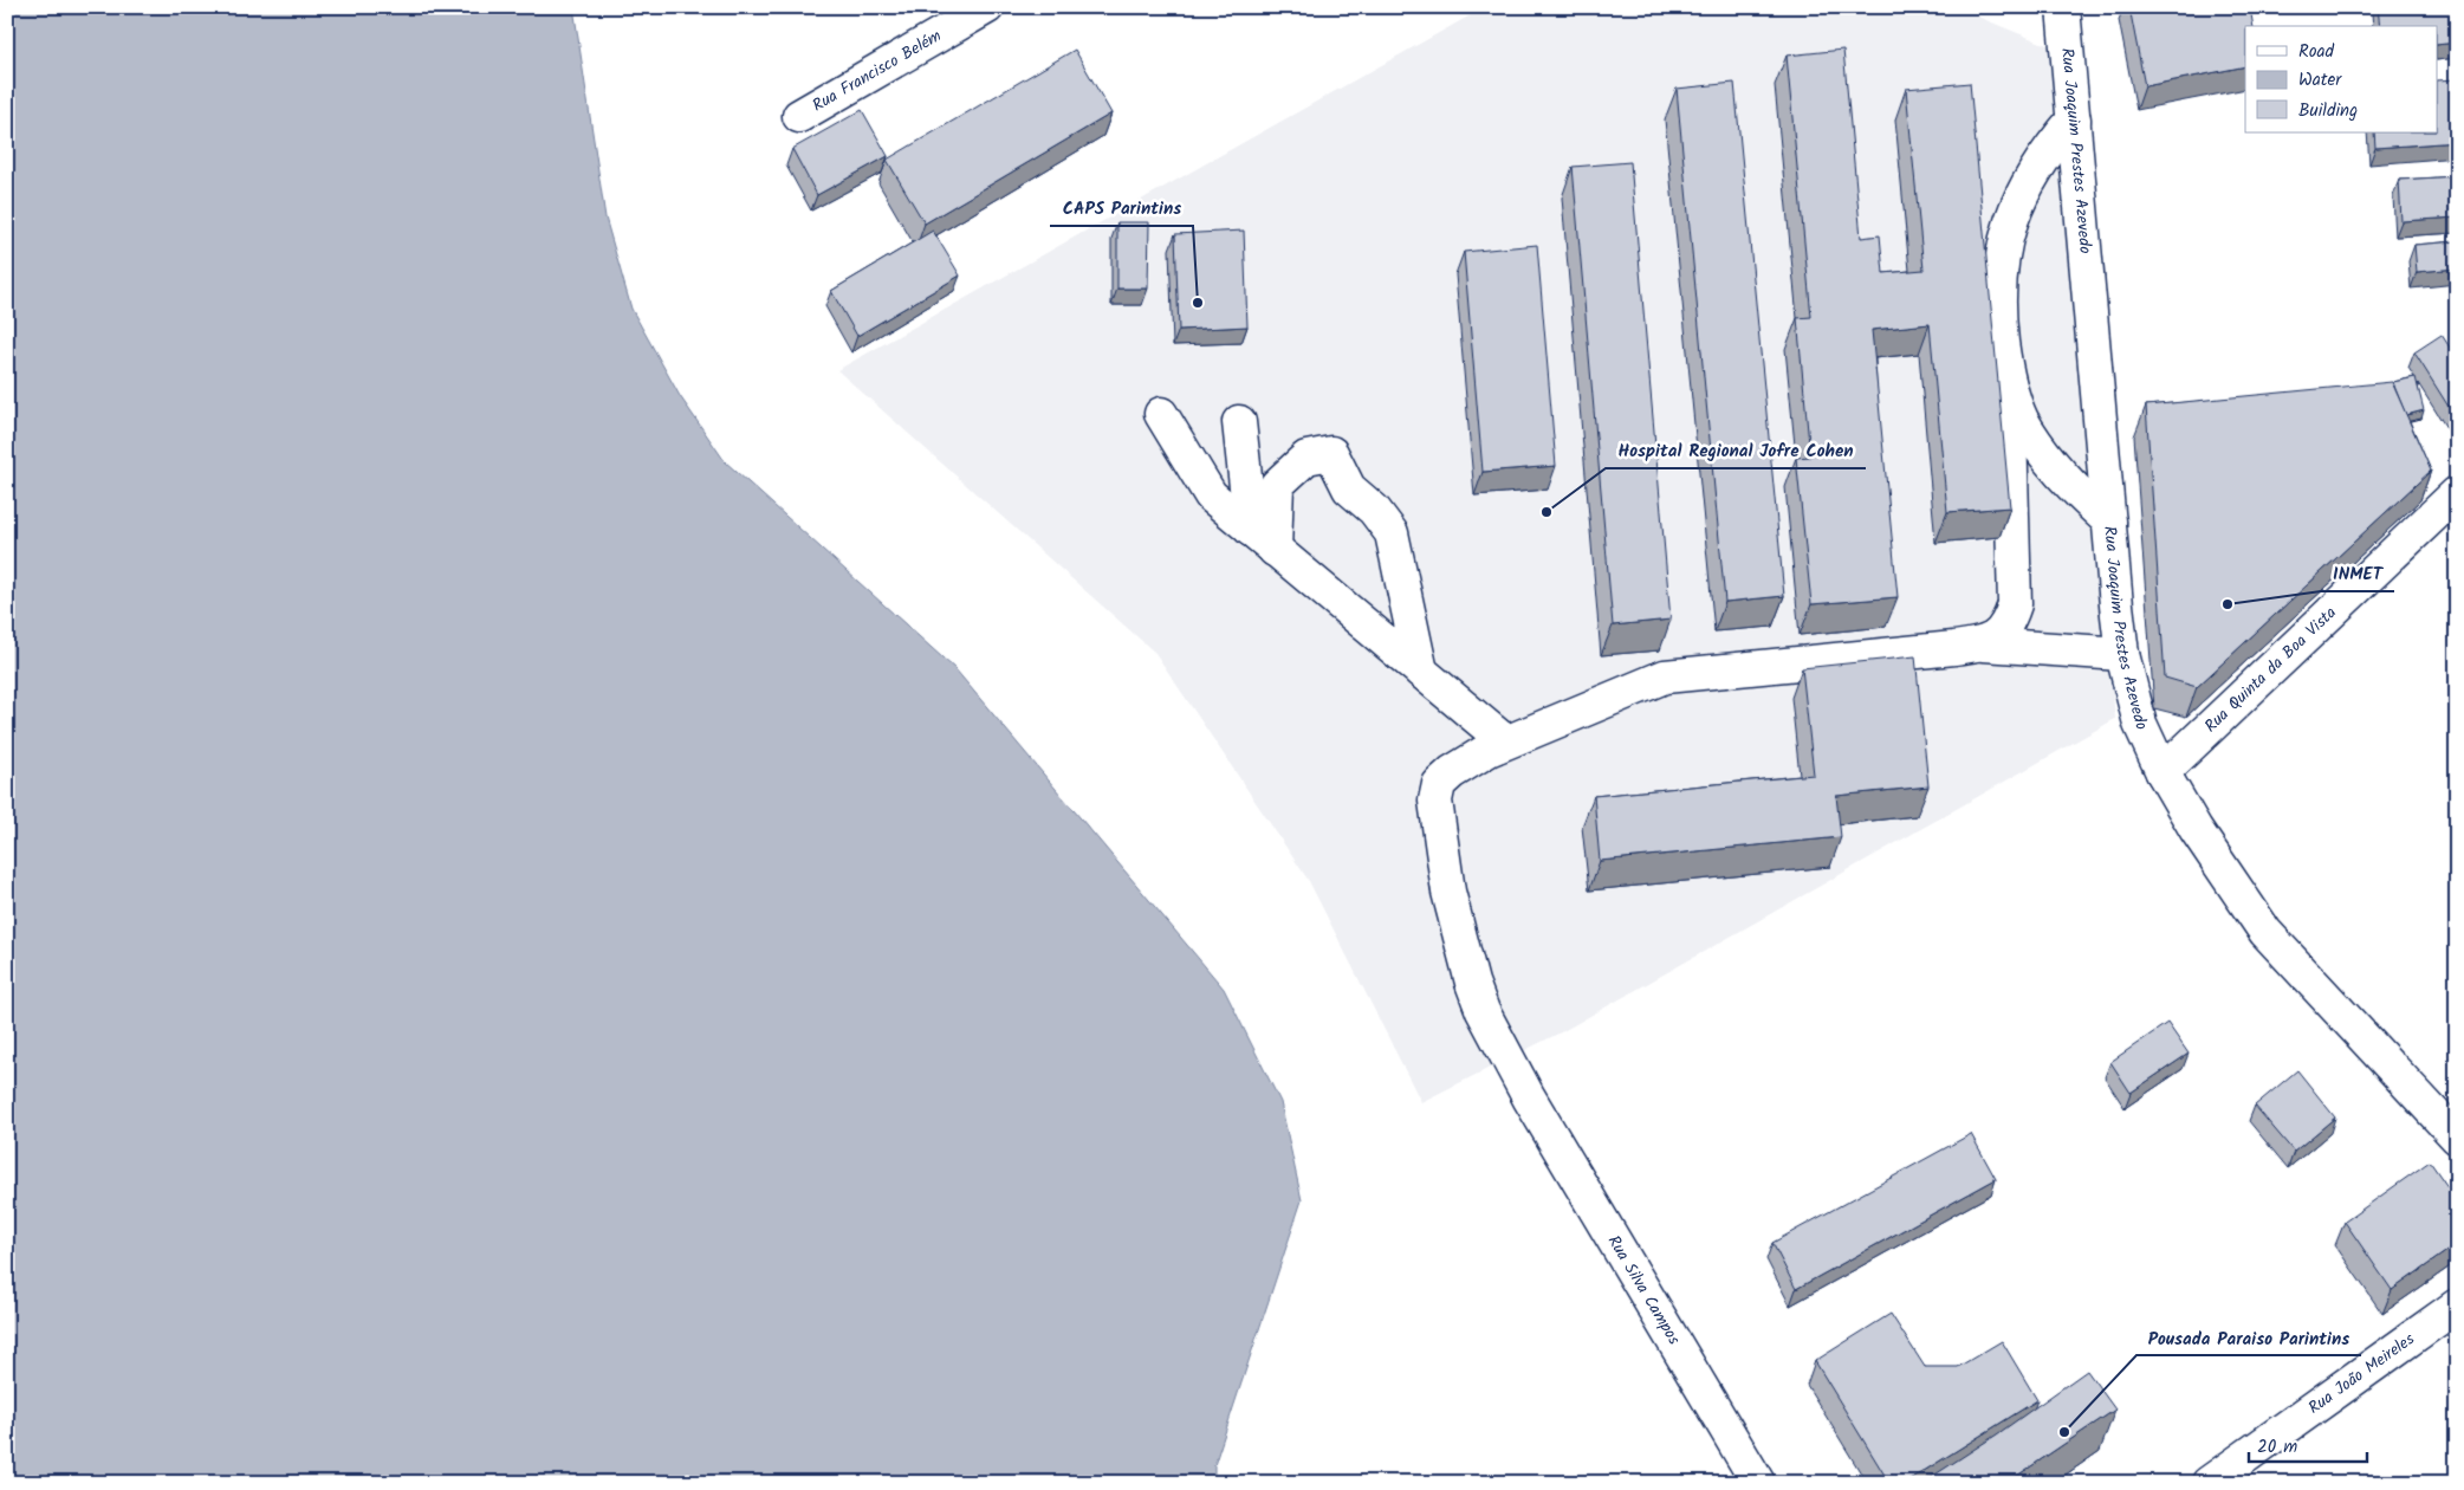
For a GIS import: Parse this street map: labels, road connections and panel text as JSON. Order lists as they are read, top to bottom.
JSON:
{
  "streets": {
    "street": [
      "Rua Francisco Belém",
      "Rua Joaquim Prestes Azevedo",
      "Rua Quinta da Boa Vista",
      "Rua Silva Campos",
      "Rua João Meireles"
    ]
  },
  "crossings": [
    ["Rua Joaquim Prestes Azevedo", "Rua Quinta da Boa Vista"],
    ["Rua Joaquim Prestes Azevedo", "Rua Silva Campos"]
  ],
  "places": [
    "CAPS Parintins",
    "Hospital Regional Jofre Cohen",
    "INMET",
    "Pousada Paraiso Parintins"
  ],
  "legend": ["Road", "Water", "Building"],
  "scale_bar": "20 m"
}
